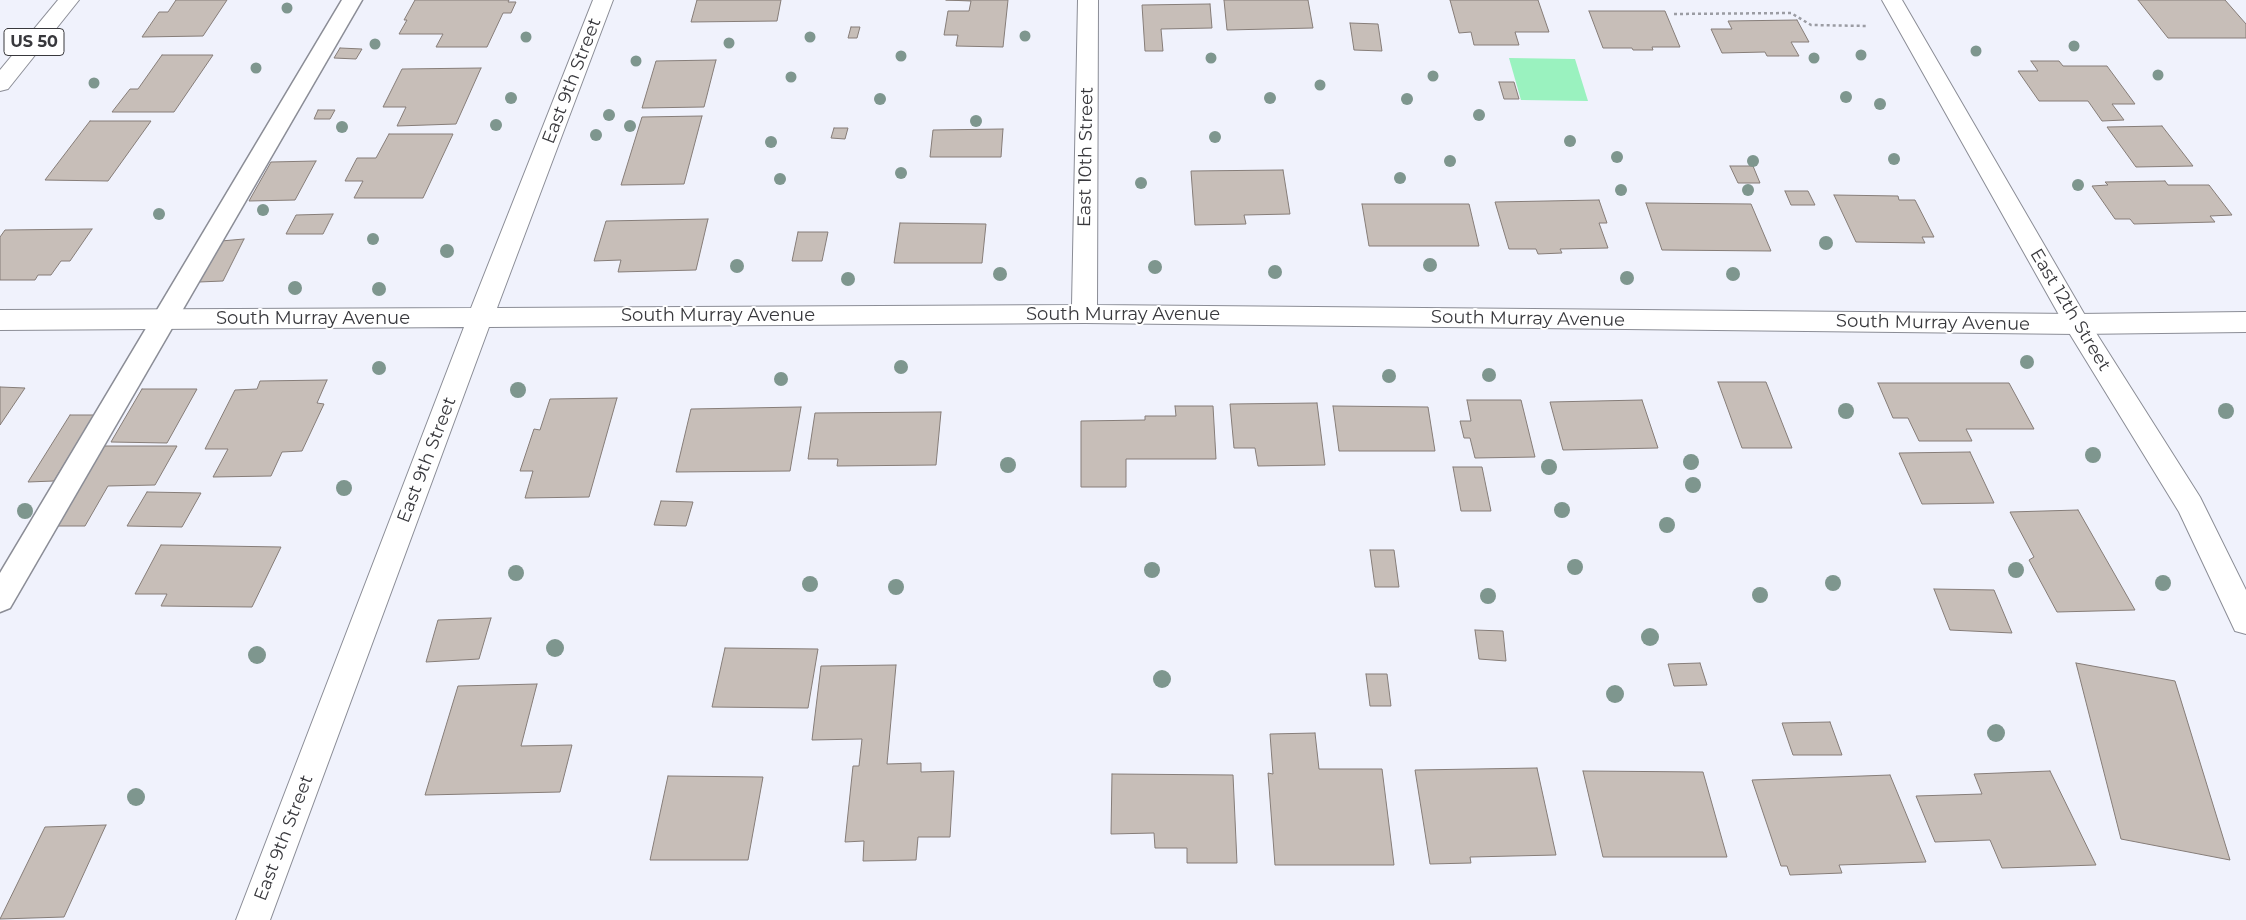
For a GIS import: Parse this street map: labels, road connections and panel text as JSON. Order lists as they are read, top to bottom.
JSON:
{
  "streets": {
    "main road": [
      "US 50",
      "East 9th Street",
      "East 10th Street",
      "East 12th Street",
      "South Murray Avenue"
    ]
  },
  "crossings": [
    ["East 9th Street", "South Murray Avenue"],
    ["East 10th Street", "South Murray Avenue"],
    ["East 12th Street", "South Murray Avenue"]
  ]
}
